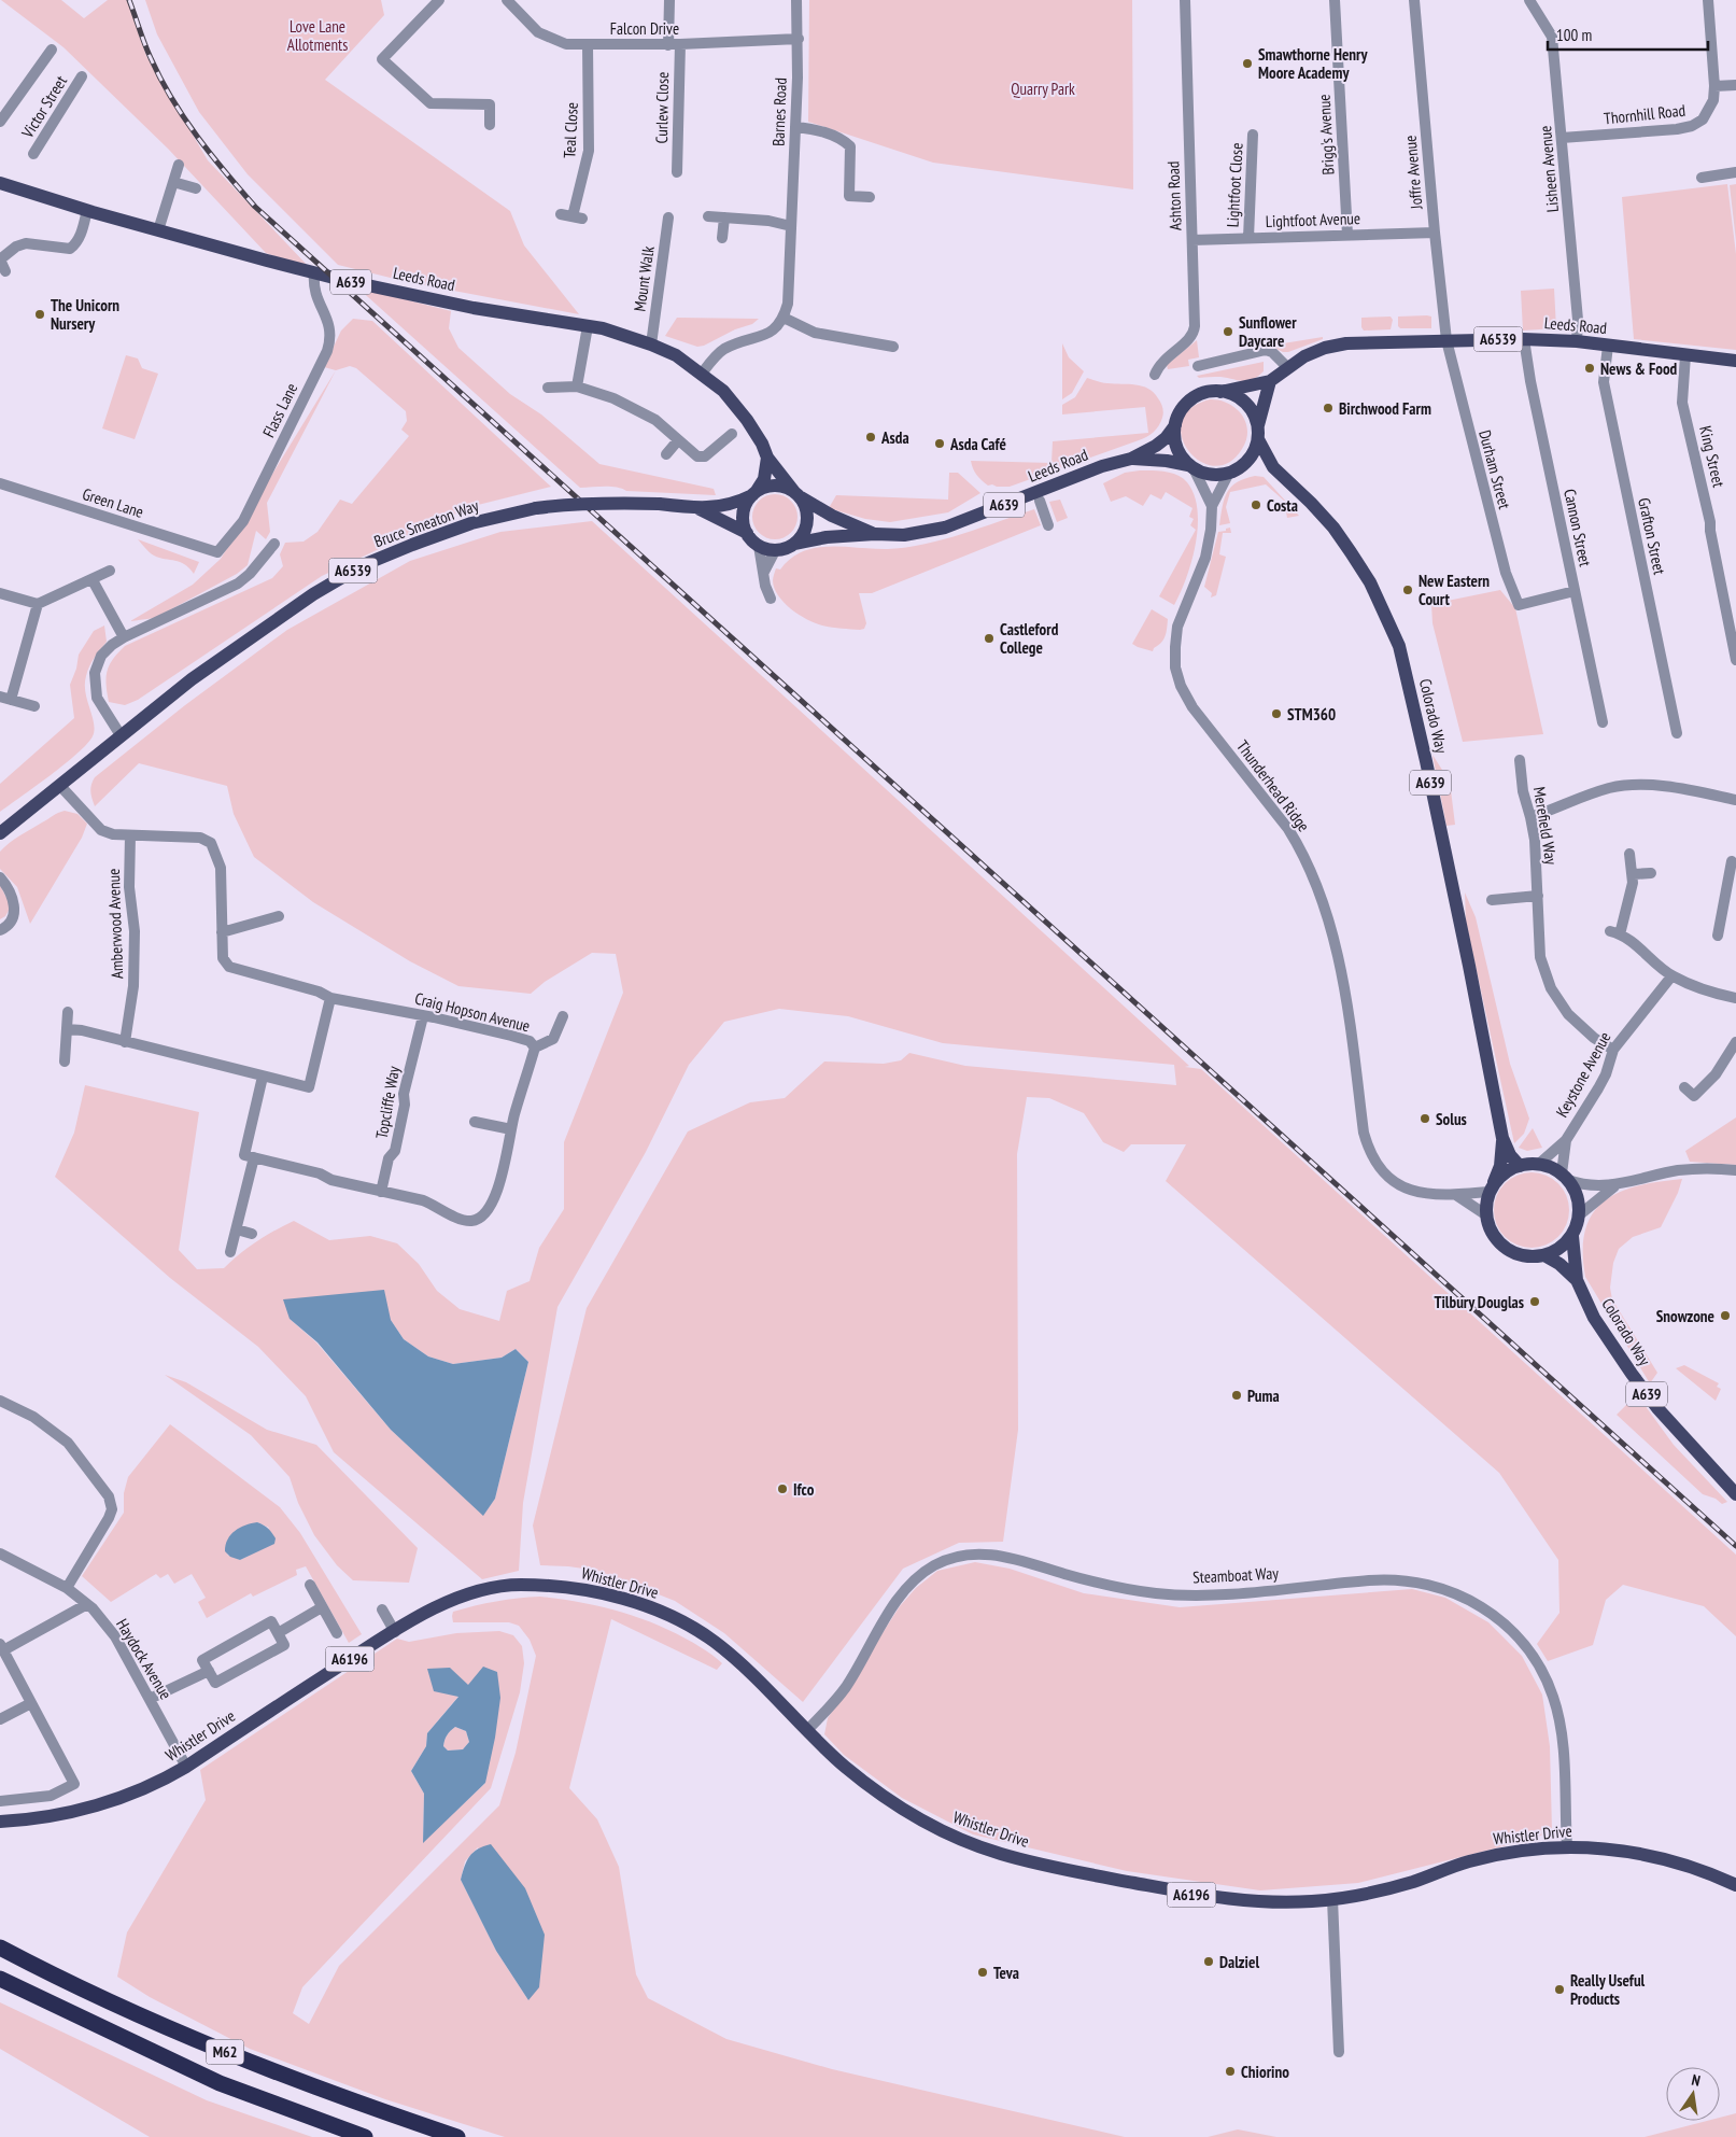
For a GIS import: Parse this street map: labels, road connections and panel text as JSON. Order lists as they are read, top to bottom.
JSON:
{
  "streets": {
    "highway": ["M62"],
    "main road": [
      "Leeds Road",
      "A639",
      "A6539",
      "Bruce Smeaton Way",
      "Colorado Way",
      "Whistler Drive",
      "A6196"
    ],
    "street": [
      "Falcon Drive",
      "Victor Street",
      "Curlew Close",
      "Barnes Road",
      "Thornhill Road",
      "Teal Close",
      "Brigg's Avenue",
      "Lisheen Avenue",
      "Joffre Avenue",
      "Lightfoot Close",
      "Ashton Road",
      "Lightfoot Avenue",
      "Mount Walk",
      "Flass Lane",
      "King Street",
      "Durham Street",
      "Green Lane",
      "Cannon Street",
      "Grafton Street",
      "Thunderhead Ridge",
      "Merefield Way",
      "Amberwood Avenue",
      "Craig Hopson Avenue",
      "Keystone Avenue",
      "Topcliffe Way",
      "Steamboat Way",
      "Haydock Avenue"
    ]
  },
  "crossings": [
    ["Falcon Drive", "Curlew Close"],
    ["Falcon Drive", "Barnes Road"],
    ["Falcon Drive", "Teal Close"],
    ["Thornhill Road", "Lisheen Avenue"],
    ["Brigg's Avenue", "Lightfoot Avenue"],
    ["Lisheen Avenue", "Leeds Road"],
    ["Joffre Avenue", "Lightfoot Avenue"],
    ["Joffre Avenue", "Leeds Road"],
    ["Joffre Avenue", "Durham Street"],
    ["Lightfoot Close", "Lightfoot Avenue"],
    ["Ashton Road", "Lightfoot Avenue"],
    ["Leeds Road", "Mount Walk"],
    ["Leeds Road", "A639"],
    ["Leeds Road", "Flass Lane"],
    ["Leeds Road", "King Street"],
    ["Leeds Road", "Durham Street"],
    ["Leeds Road", "Bruce Smeaton Way"],
    ["Leeds Road", "Cannon Street"],
    ["Leeds Road", "Grafton Street"],
    ["Leeds Road", "Colorado Way"],
    ["Leeds Road", "Thunderhead Ridge"],
    ["A639", "Bruce Smeaton Way"],
    ["A639", "Colorado Way"],
    ["A639", "Thunderhead Ridge"],
    ["A639", "Keystone Avenue"],
    ["Flass Lane", "Green Lane"],
    ["Durham Street", "Cannon Street"],
    ["Bruce Smeaton Way", "Craig Hopson Avenue"],
    ["Colorado Way", "Thunderhead Ridge"],
    ["Colorado Way", "Keystone Avenue"],
    ["Thunderhead Ridge", "Keystone Avenue"],
    ["Merefield Way", "Keystone Avenue"],
    ["Amberwood Avenue", "Craig Hopson Avenue"],
    ["Craig Hopson Avenue", "Topcliffe Way"],
    ["Steamboat Way", "Whistler Drive"],
    ["Whistler Drive", "Haydock Avenue"]
  ],
  "parks": ["Love Lane Allotments", "Quarry Park"],
  "places": [
    "Smawthorne Henry Moore Academy",
    "The Unicorn Nursery",
    "Sunflower Daycare",
    "News & Food",
    "Birchwood Farm",
    "Asda",
    "Asda Café",
    "Costa",
    "New Eastern Court",
    "Castleford College",
    "STM360",
    "Solus",
    "Tilbury Douglas",
    "Snowzone",
    "Puma",
    "Ifco",
    "Dalziel",
    "Teva",
    "Really Useful Products",
    "Chiorino"
  ],
  "scale_bar": "100 m",
  "north": "top"
}
